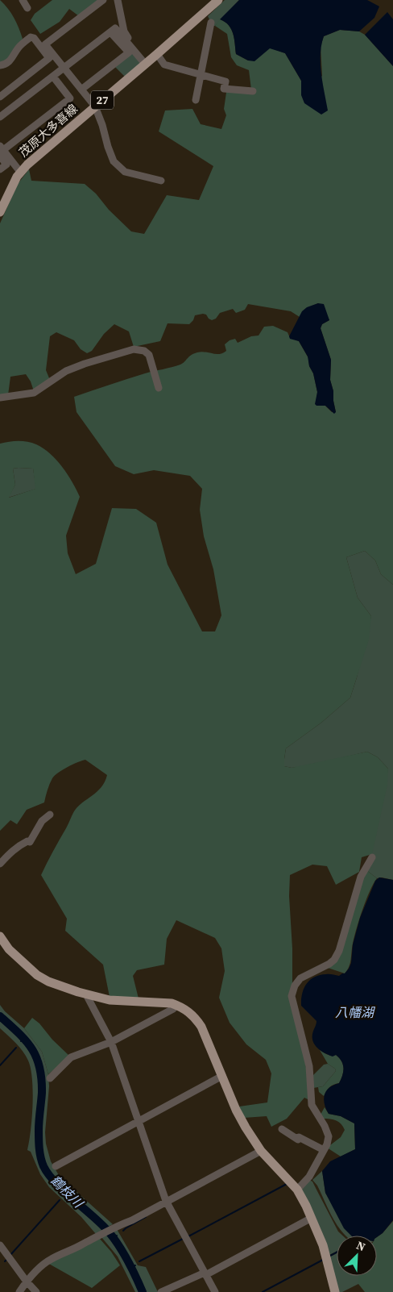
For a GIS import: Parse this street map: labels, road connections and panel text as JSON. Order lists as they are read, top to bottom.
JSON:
{
  "streets": {
    "main road": ["27", "茂原大多喜線"]
  },
  "water": ["八幡湖", "鶴枝川"],
  "north": "top right"
}
